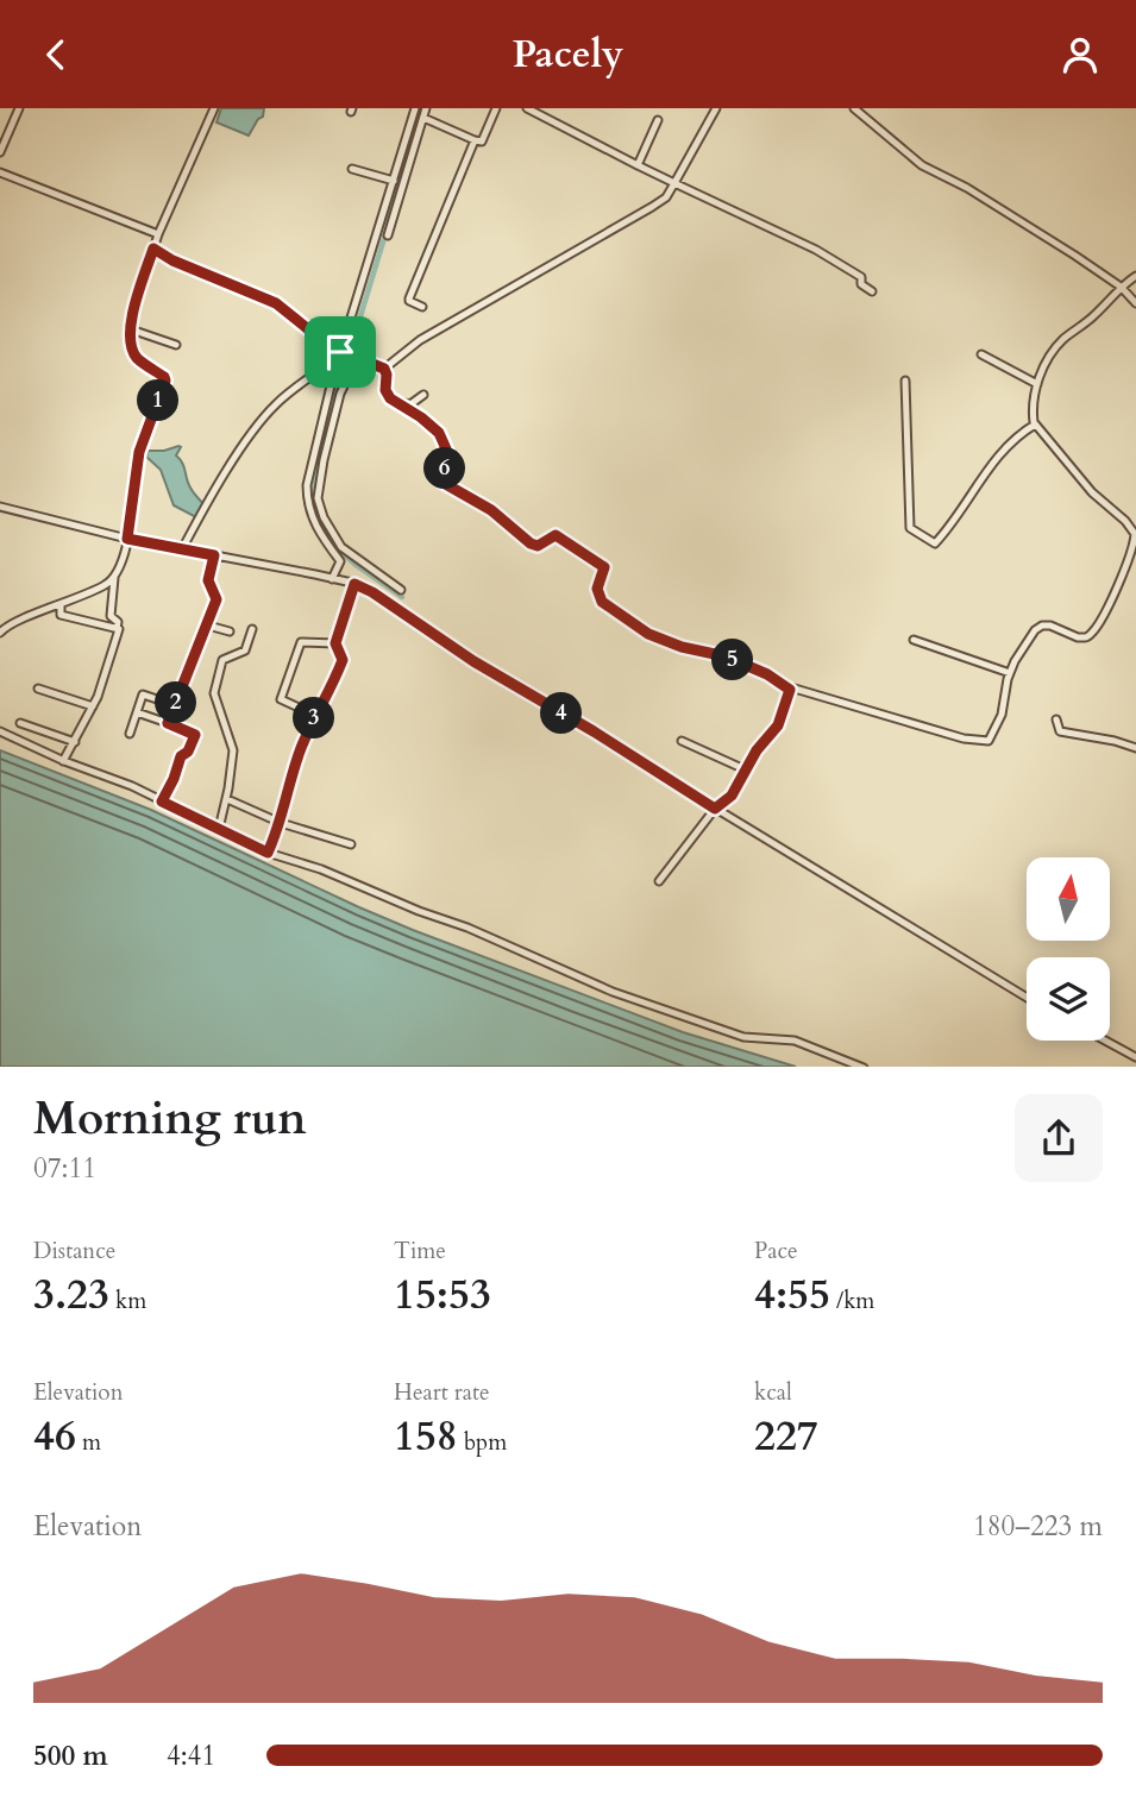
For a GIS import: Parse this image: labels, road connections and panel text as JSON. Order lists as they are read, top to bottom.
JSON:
{
  "north": "top",
  "page": {
    "header": "Pacely",
    "pins": [
      "1",
      "6",
      "5",
      "2",
      "4",
      "3"
    ],
    "heading": ["Morning run", "07:11"],
    "stats": [
      ["Distance", "3.23 km"],
      ["Time", "15:53"],
      ["Pace", "4:55 /km"],
      ["Elevation", "46 m"],
      ["Heart rate", "158 bpm"],
      ["kcal", "227"]
    ],
    "chart": ["Elevation", "180–223 m"],
    "list": [
      {
        "name": "500 m",
        "note": "4:41"
      }
    ]
  }
}
